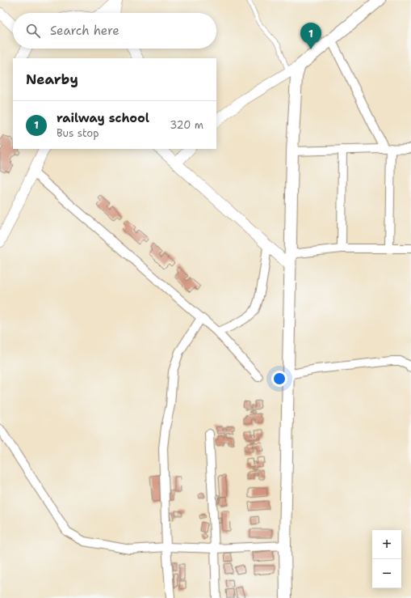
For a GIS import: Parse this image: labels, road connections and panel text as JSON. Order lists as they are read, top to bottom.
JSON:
{
  "page": {
    "search": "Search here",
    "pins": "1",
    "heading": "Nearby",
    "list": [
      {
        "mark": "1",
        "name": "railway school",
        "note": "Bus stop",
        "value": "320 m"
      }
    ],
    "map_buttons": ["+", "−"]
  }
}
